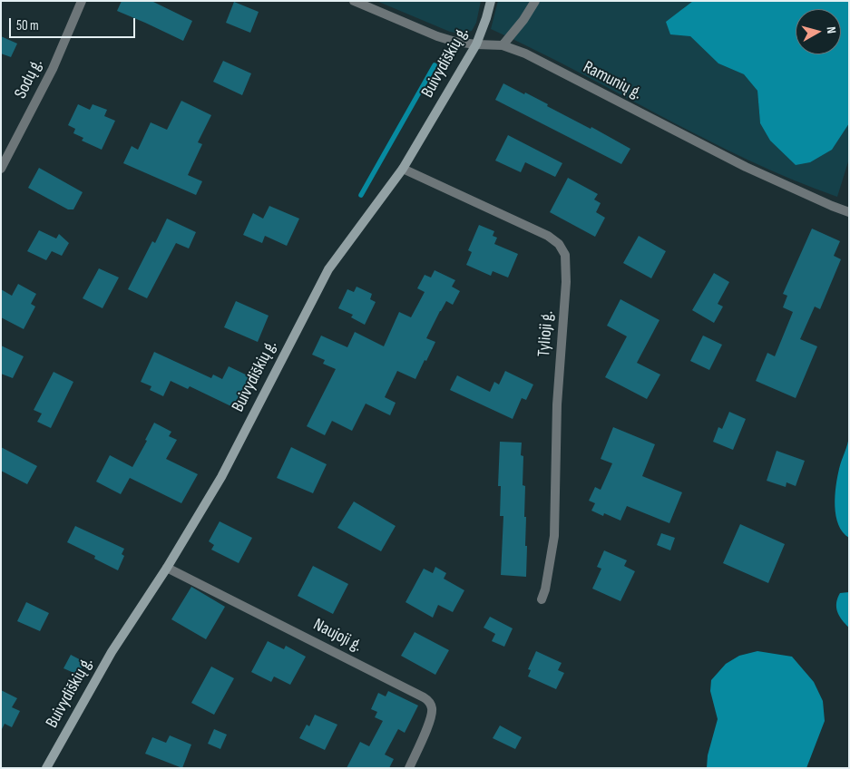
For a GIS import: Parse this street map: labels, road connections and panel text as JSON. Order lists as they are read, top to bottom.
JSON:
{
  "streets": {
    "main road": ["Buivydiškių g."],
    "street": [
      "Sodų g.",
      "Ramunių g.",
      "Tylioji g.",
      "Naujoji g."
    ]
  },
  "crossings": [
    ["Buivydiškių g.", "Ramunių g."],
    ["Buivydiškių g.", "Tylioji g."],
    ["Buivydiškių g.", "Naujoji g."]
  ],
  "scale_bar": "50 m",
  "north": "right"
}
